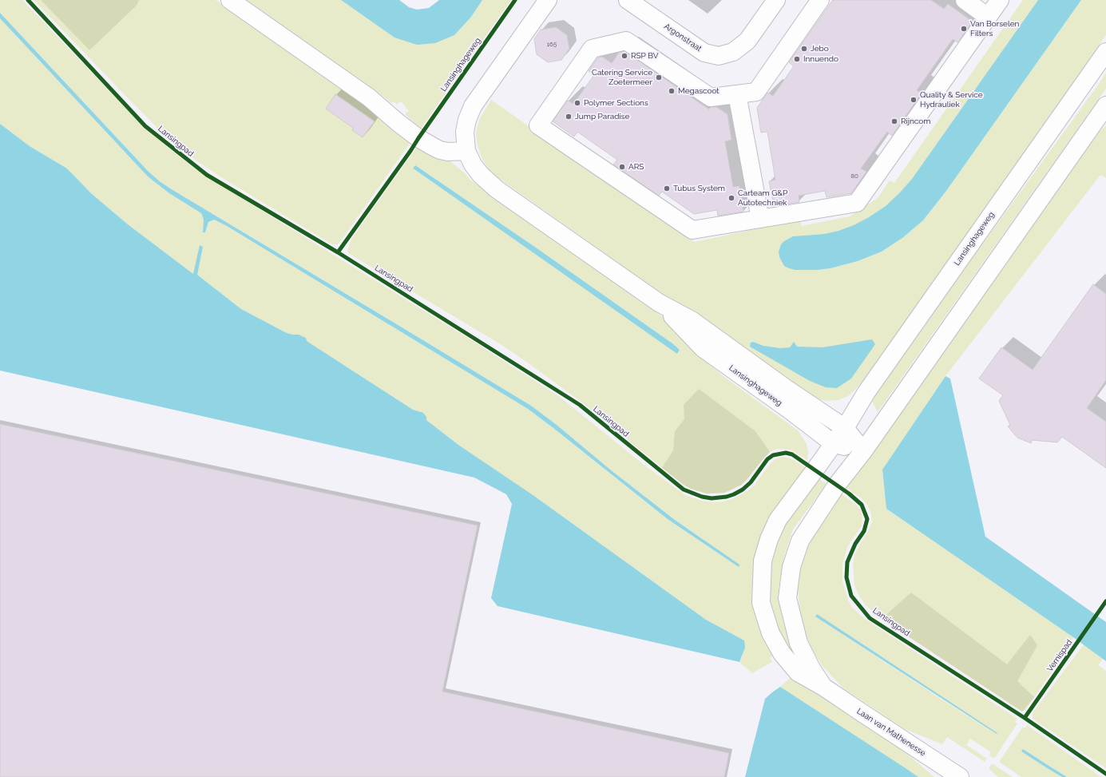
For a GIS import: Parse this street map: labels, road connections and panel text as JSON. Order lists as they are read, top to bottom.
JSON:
{
  "streets": {
    "street": ["Argonstraat", "Lansinghageweg", "Laan van Mathenesse"],
    "cycle path": ["Lansingpad", "Vernispad"]
  },
  "crossings": [
    ["Lansinghageweg", "Laan van Mathenesse"]
  ],
  "places": [
    "Van Borselen Filters",
    "Jebo",
    "RSP BV",
    "Innuendo",
    "Catering Service Zoetermeer",
    "Megascoot",
    "Quality & Service Hydrauliek",
    "Polymer Sections",
    "Jump Paradise",
    "Rijncom",
    "ARS",
    "Tubus System",
    "Carteam G&P Autotechniek"
  ],
  "house_numbers": ["165", "80"]
}
